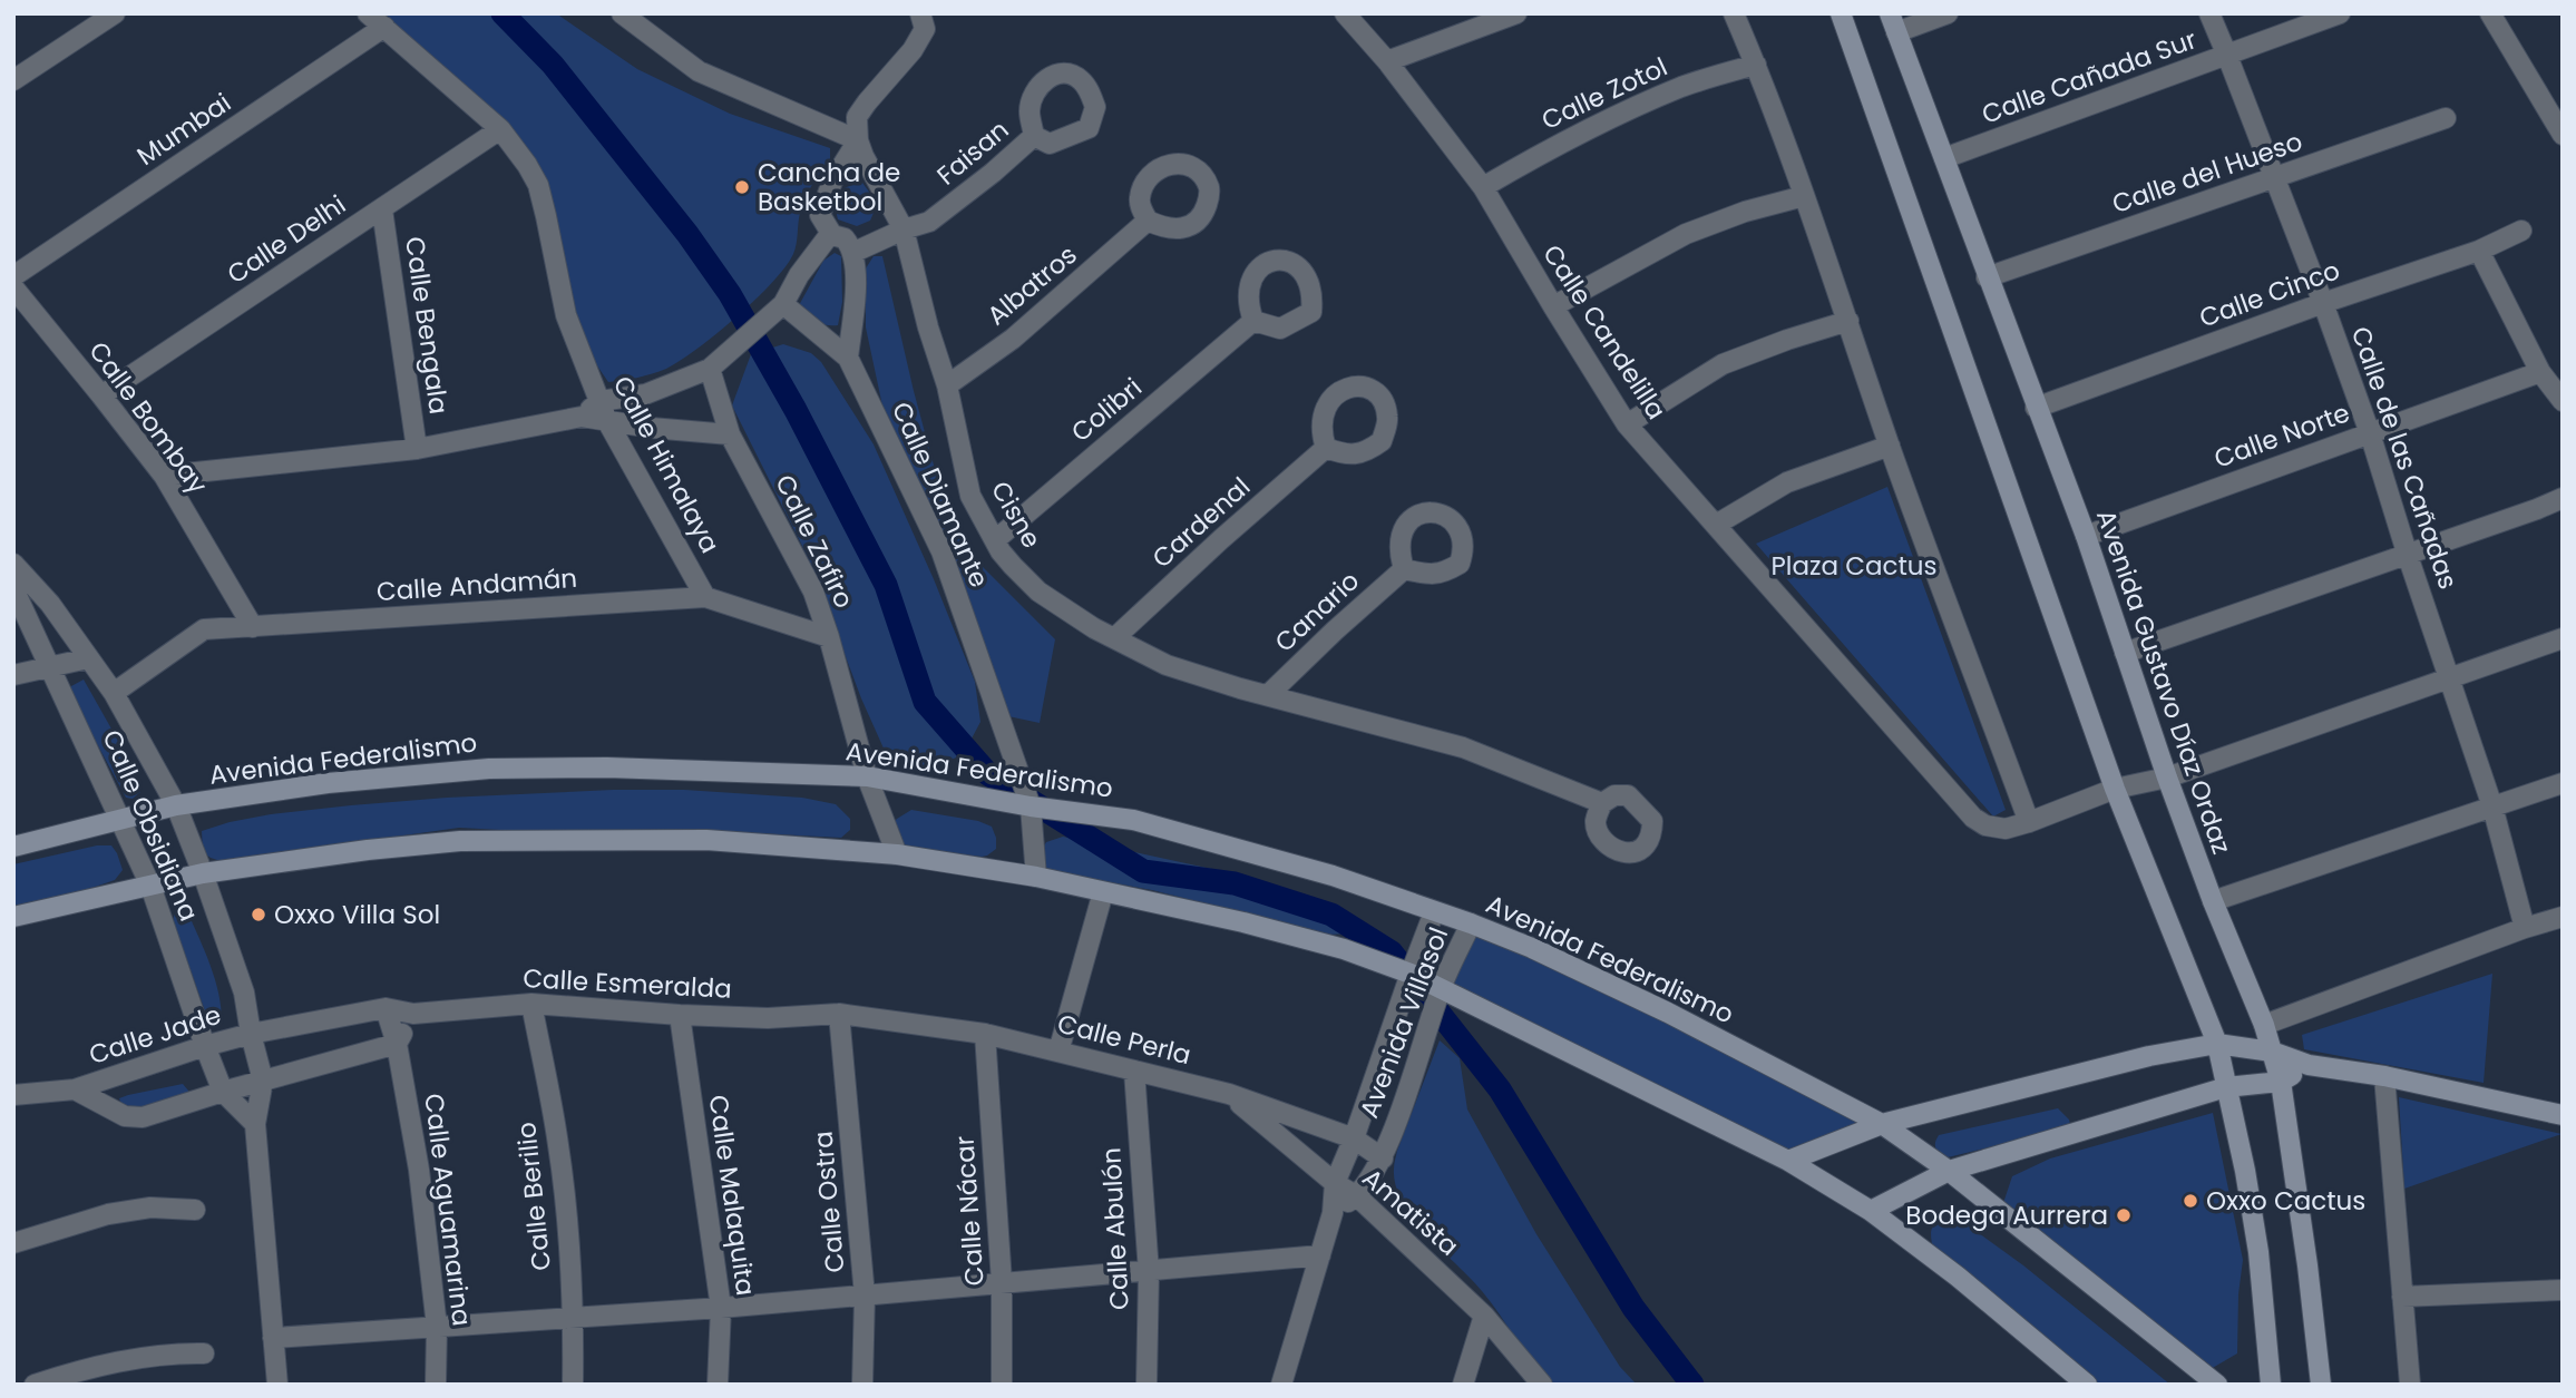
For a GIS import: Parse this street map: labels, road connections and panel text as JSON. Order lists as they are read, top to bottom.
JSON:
{
  "streets": {
    "street": [
      "Calle Cañada Sur",
      "Calle Zotol",
      "Mumbai",
      "Faisan",
      "Calle del Hueso",
      "Calle Delhi",
      "Albatros",
      "Calle Cinco",
      "Calle Bengala",
      "Calle Candelilla",
      "Colibri",
      "Calle Bombay",
      "Calle Norte",
      "Calle de las Cañadas",
      "Calle Himalaya",
      "Calle Diamante",
      "Cisne",
      "Cardenal",
      "Calle Zafiro",
      "Calle Andamán",
      "Canario",
      "Avenida Gustavo Díaz Ordaz",
      "Avenida Federalismo",
      "Calle Obsidiana",
      "Calle Esmeralda",
      "Avenida Villasol",
      "Calle Jade",
      "Calle Perla",
      "Calle Malaquita",
      "Calle Berilio",
      "Calle Ostra",
      "Calle Aguamarina",
      "Calle Nácar",
      "Amatista",
      "Calle Abulón"
    ]
  },
  "crossings": [
    ["Calle Cañada Sur", "Calle de las Cañadas"],
    ["Calle Cañada Sur", "Avenida Gustavo Díaz Ordaz"],
    ["Calle Zotol", "Calle Candelilla"],
    ["Mumbai", "Calle Himalaya"],
    ["Faisan", "Cisne"],
    ["Calle del Hueso", "Calle de las Cañadas"],
    ["Calle del Hueso", "Avenida Gustavo Díaz Ordaz"],
    ["Calle Delhi", "Calle Bengala"],
    ["Calle Delhi", "Calle Bombay"],
    ["Calle Delhi", "Calle Himalaya"],
    ["Albatros", "Cisne"],
    ["Calle Cinco", "Calle de las Cañadas"],
    ["Calle Cinco", "Avenida Gustavo Díaz Ordaz"],
    ["Calle Candelilla", "Calle de las Cañadas"],
    ["Calle Candelilla", "Avenida Gustavo Díaz Ordaz"],
    ["Colibri", "Cisne"],
    ["Calle Bombay", "Calle Andamán"],
    ["Calle Norte", "Calle de las Cañadas"],
    ["Calle Norte", "Avenida Gustavo Díaz Ordaz"],
    ["Calle Himalaya", "Calle Andamán"],
    ["Calle Diamante", "Avenida Federalismo"],
    ["Cisne", "Cardenal"],
    ["Cisne", "Canario"],
    ["Calle Zafiro", "Avenida Federalismo"],
    ["Calle Andamán", "Calle Obsidiana"],
    ["Avenida Federalismo", "Calle Obsidiana"],
    ["Avenida Federalismo", "Avenida Villasol"],
    ["Calle Obsidiana", "Calle Esmeralda"],
    ["Calle Obsidiana", "Calle Jade"],
    ["Calle Esmeralda", "Calle Jade"],
    ["Calle Esmeralda", "Calle Perla"],
    ["Calle Esmeralda", "Calle Malaquita"],
    ["Calle Esmeralda", "Calle Berilio"],
    ["Calle Esmeralda", "Calle Ostra"],
    ["Calle Esmeralda", "Calle Aguamarina"],
    ["Avenida Villasol", "Calle Perla"],
    ["Avenida Villasol", "Amatista"],
    ["Calle Perla", "Calle Ostra"],
    ["Calle Perla", "Calle Nácar"],
    ["Calle Perla", "Amatista"],
    ["Calle Perla", "Calle Abulón"]
  ],
  "parks": ["Plaza Cactus"],
  "places": [
    "Cancha de Basketbol",
    "Oxxo Villa Sol",
    "Oxxo Cactus",
    "Bodega Aurrera"
  ]
}
